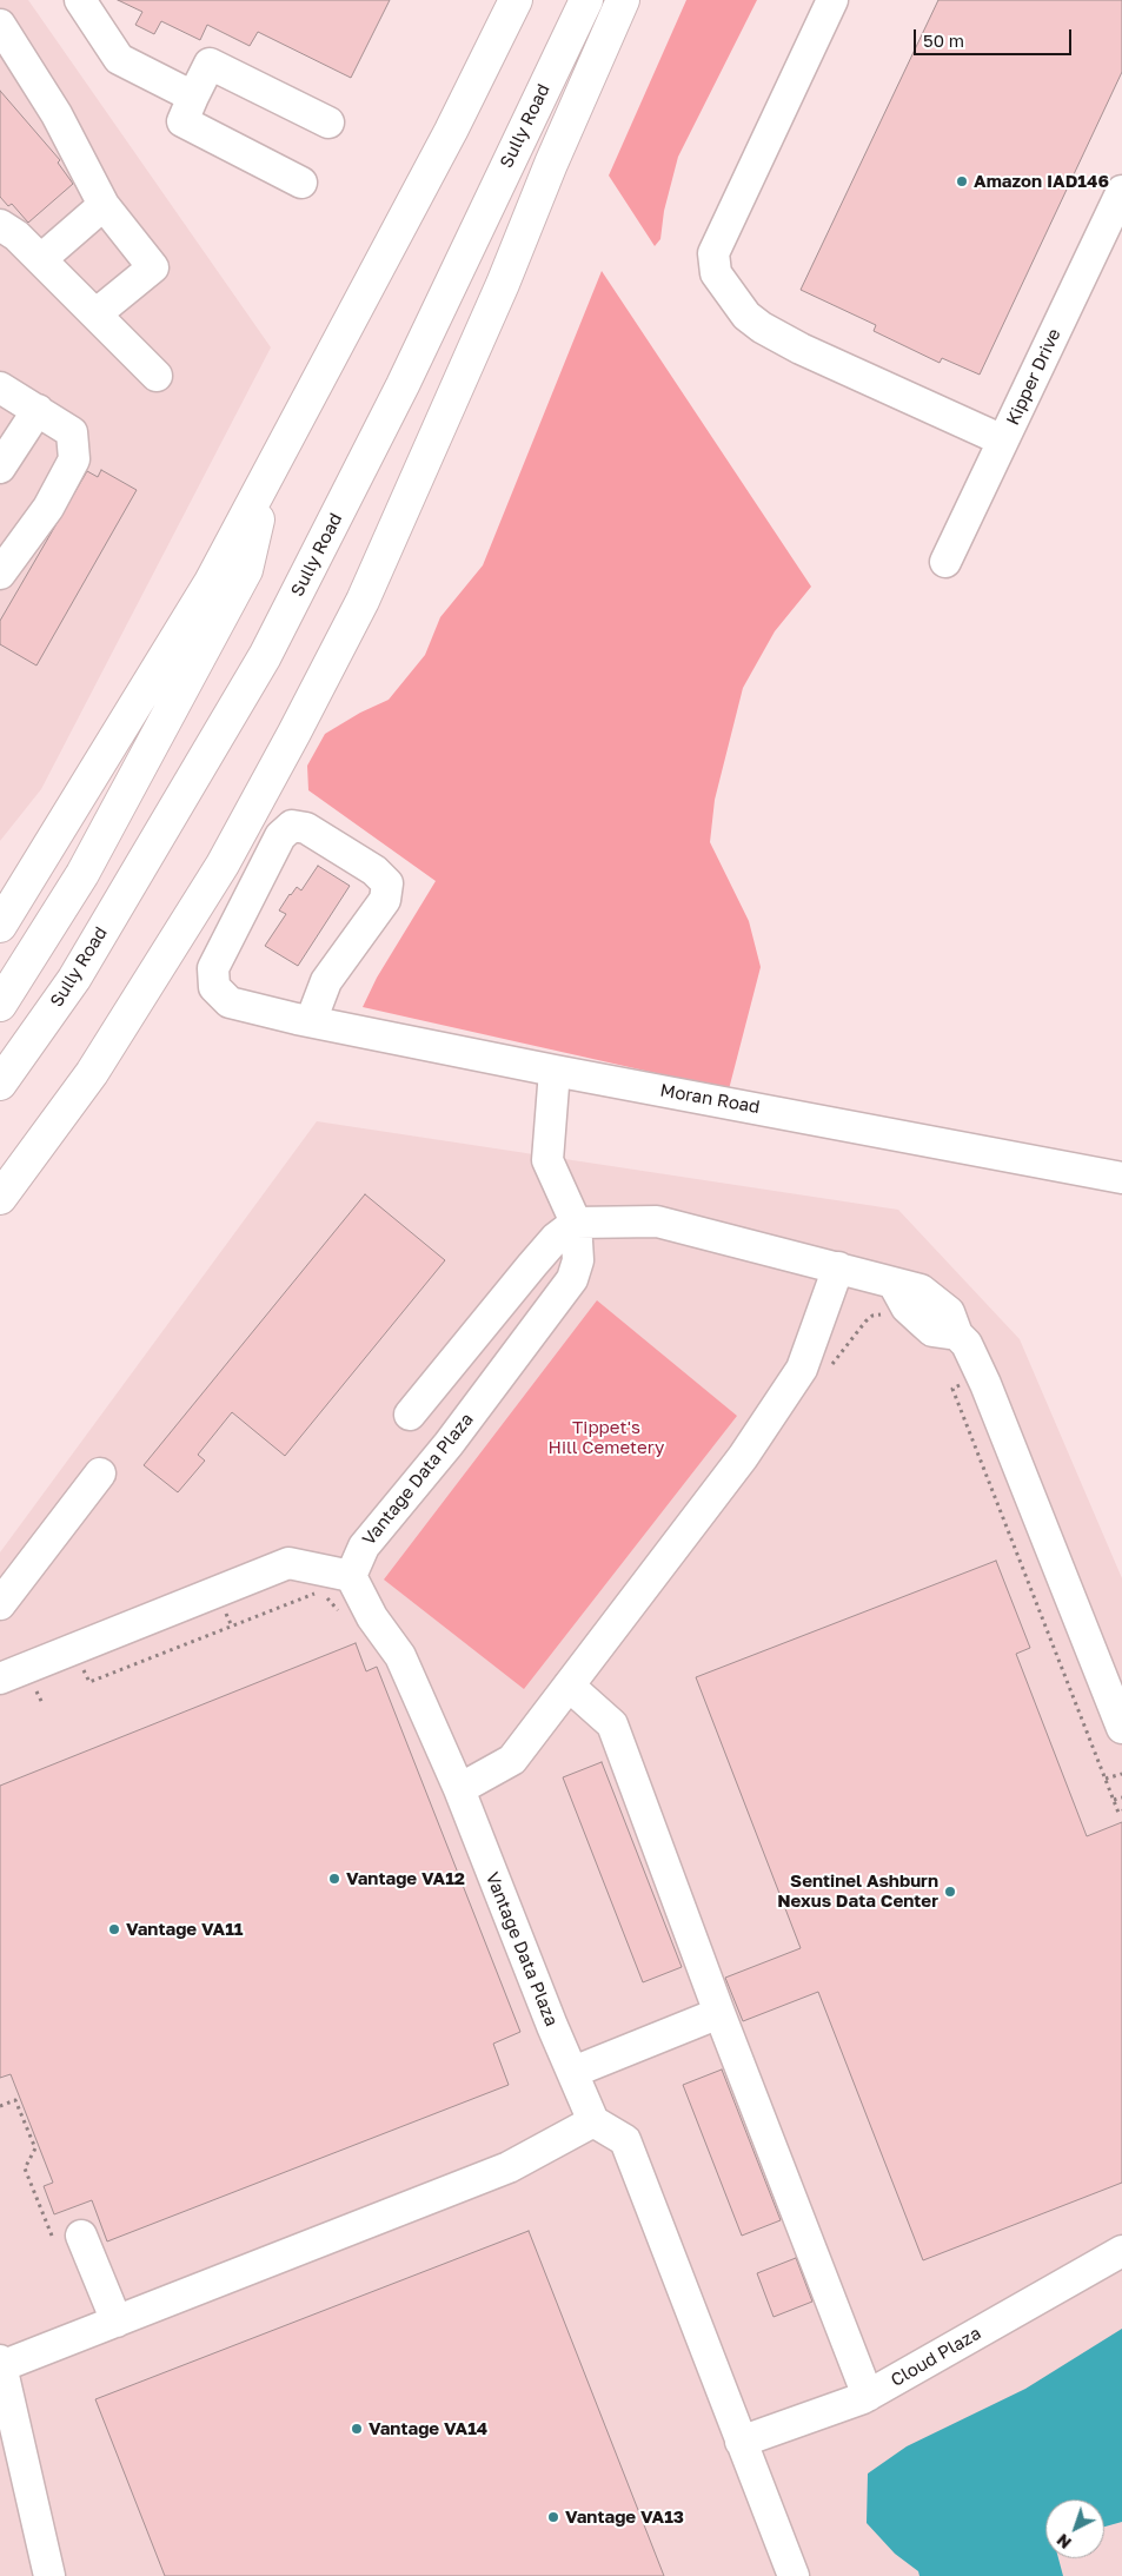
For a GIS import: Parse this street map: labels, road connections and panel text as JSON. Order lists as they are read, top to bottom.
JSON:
{
  "streets": {
    "highway": ["Sully Road"],
    "street": [
      "Kipper Drive",
      "Moran Road",
      "Vantage Data Plaza",
      "Cloud Plaza"
    ]
  },
  "crossings": [
    ["Moran Road", "Vantage Data Plaza"]
  ],
  "parks": ["Tippet's Hill Cemetery"],
  "places": [
    "Amazon IAD146",
    "Vantage VA12",
    "Sentinel Ashburn Nexus Data Center",
    "Vantage VA11",
    "Vantage VA14",
    "Vantage VA13"
  ],
  "scale_bar": "50 m",
  "north": "bottom left"
}
